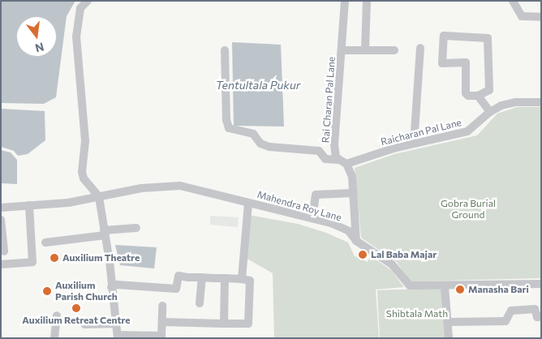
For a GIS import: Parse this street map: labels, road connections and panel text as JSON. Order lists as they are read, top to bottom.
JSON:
{
  "streets": {
    "street": ["Rai Charan Pal Lane", "Raicharan Pal Lane", "Mahendra Roy Lane"]
  },
  "water": ["Tentultala Pukur"],
  "parks": ["Gobra Burial Ground", "Shibtala Math"],
  "places": [
    "Lal Baba Majar",
    "Auxilium Theatre",
    "Manasha Bari",
    "Auxilium Parish Church",
    "Auxilium Retreat Centre"
  ],
  "north": "bottom"
}
